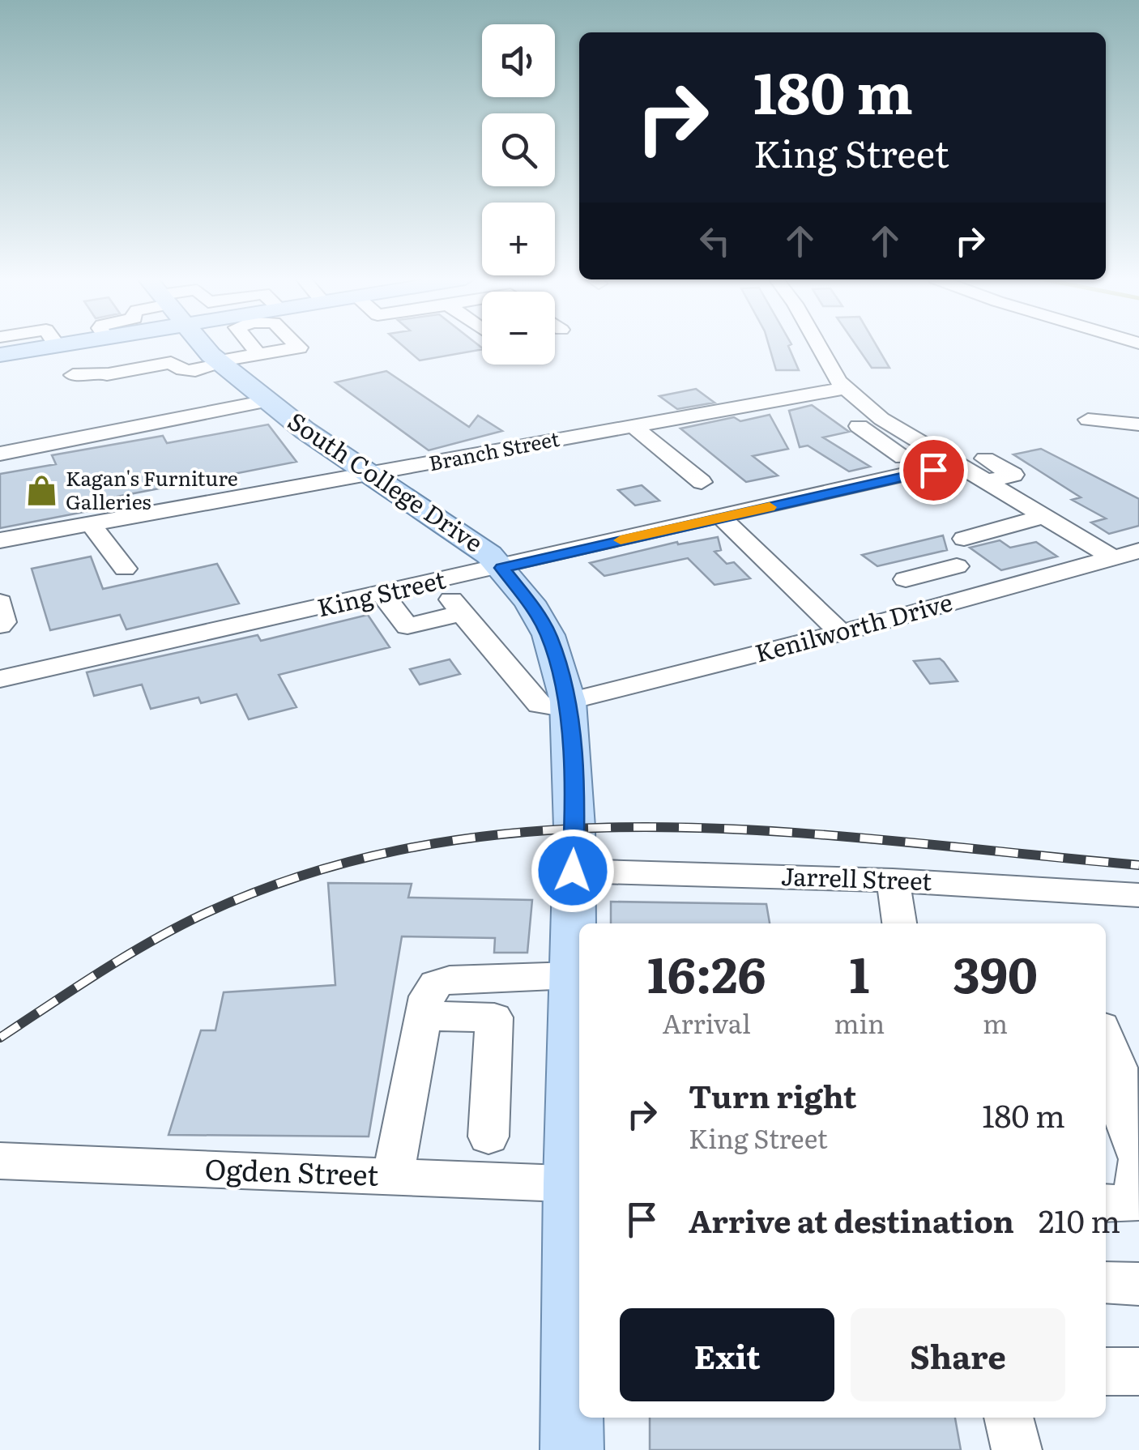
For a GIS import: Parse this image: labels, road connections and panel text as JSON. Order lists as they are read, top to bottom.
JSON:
{
  "streets": {
    "main road": ["South College Drive"],
    "street": [
      "Branch Street",
      "King Street",
      "Kenilworth Drive",
      "Jarrell Street",
      "Ogden Street"
    ]
  },
  "crossings": [
    ["Branch Street", "South College Drive"],
    ["South College Drive", "King Street"],
    ["South College Drive", "Kenilworth Drive"],
    ["South College Drive", "Jarrell Street"],
    ["South College Drive", "Ogden Street"]
  ],
  "places": {
    "shop": ["Kagan's Furniture Galleries"]
  },
  "page": {
    "map_buttons": ["+", "−"],
    "turn": ["180 m", "King Street"],
    "eta": [
      "16:26",
      "Arrival",
      "1",
      "min",
      "390",
      "m"
    ],
    "list": [
      {
        "name": "Turn right",
        "note": "King Street",
        "value": "180 m"
      },
      {
        "name": "Arrive at destination",
        "value": "210 m"
      }
    ],
    "buttons": ["Exit", "Share"]
  }
}
